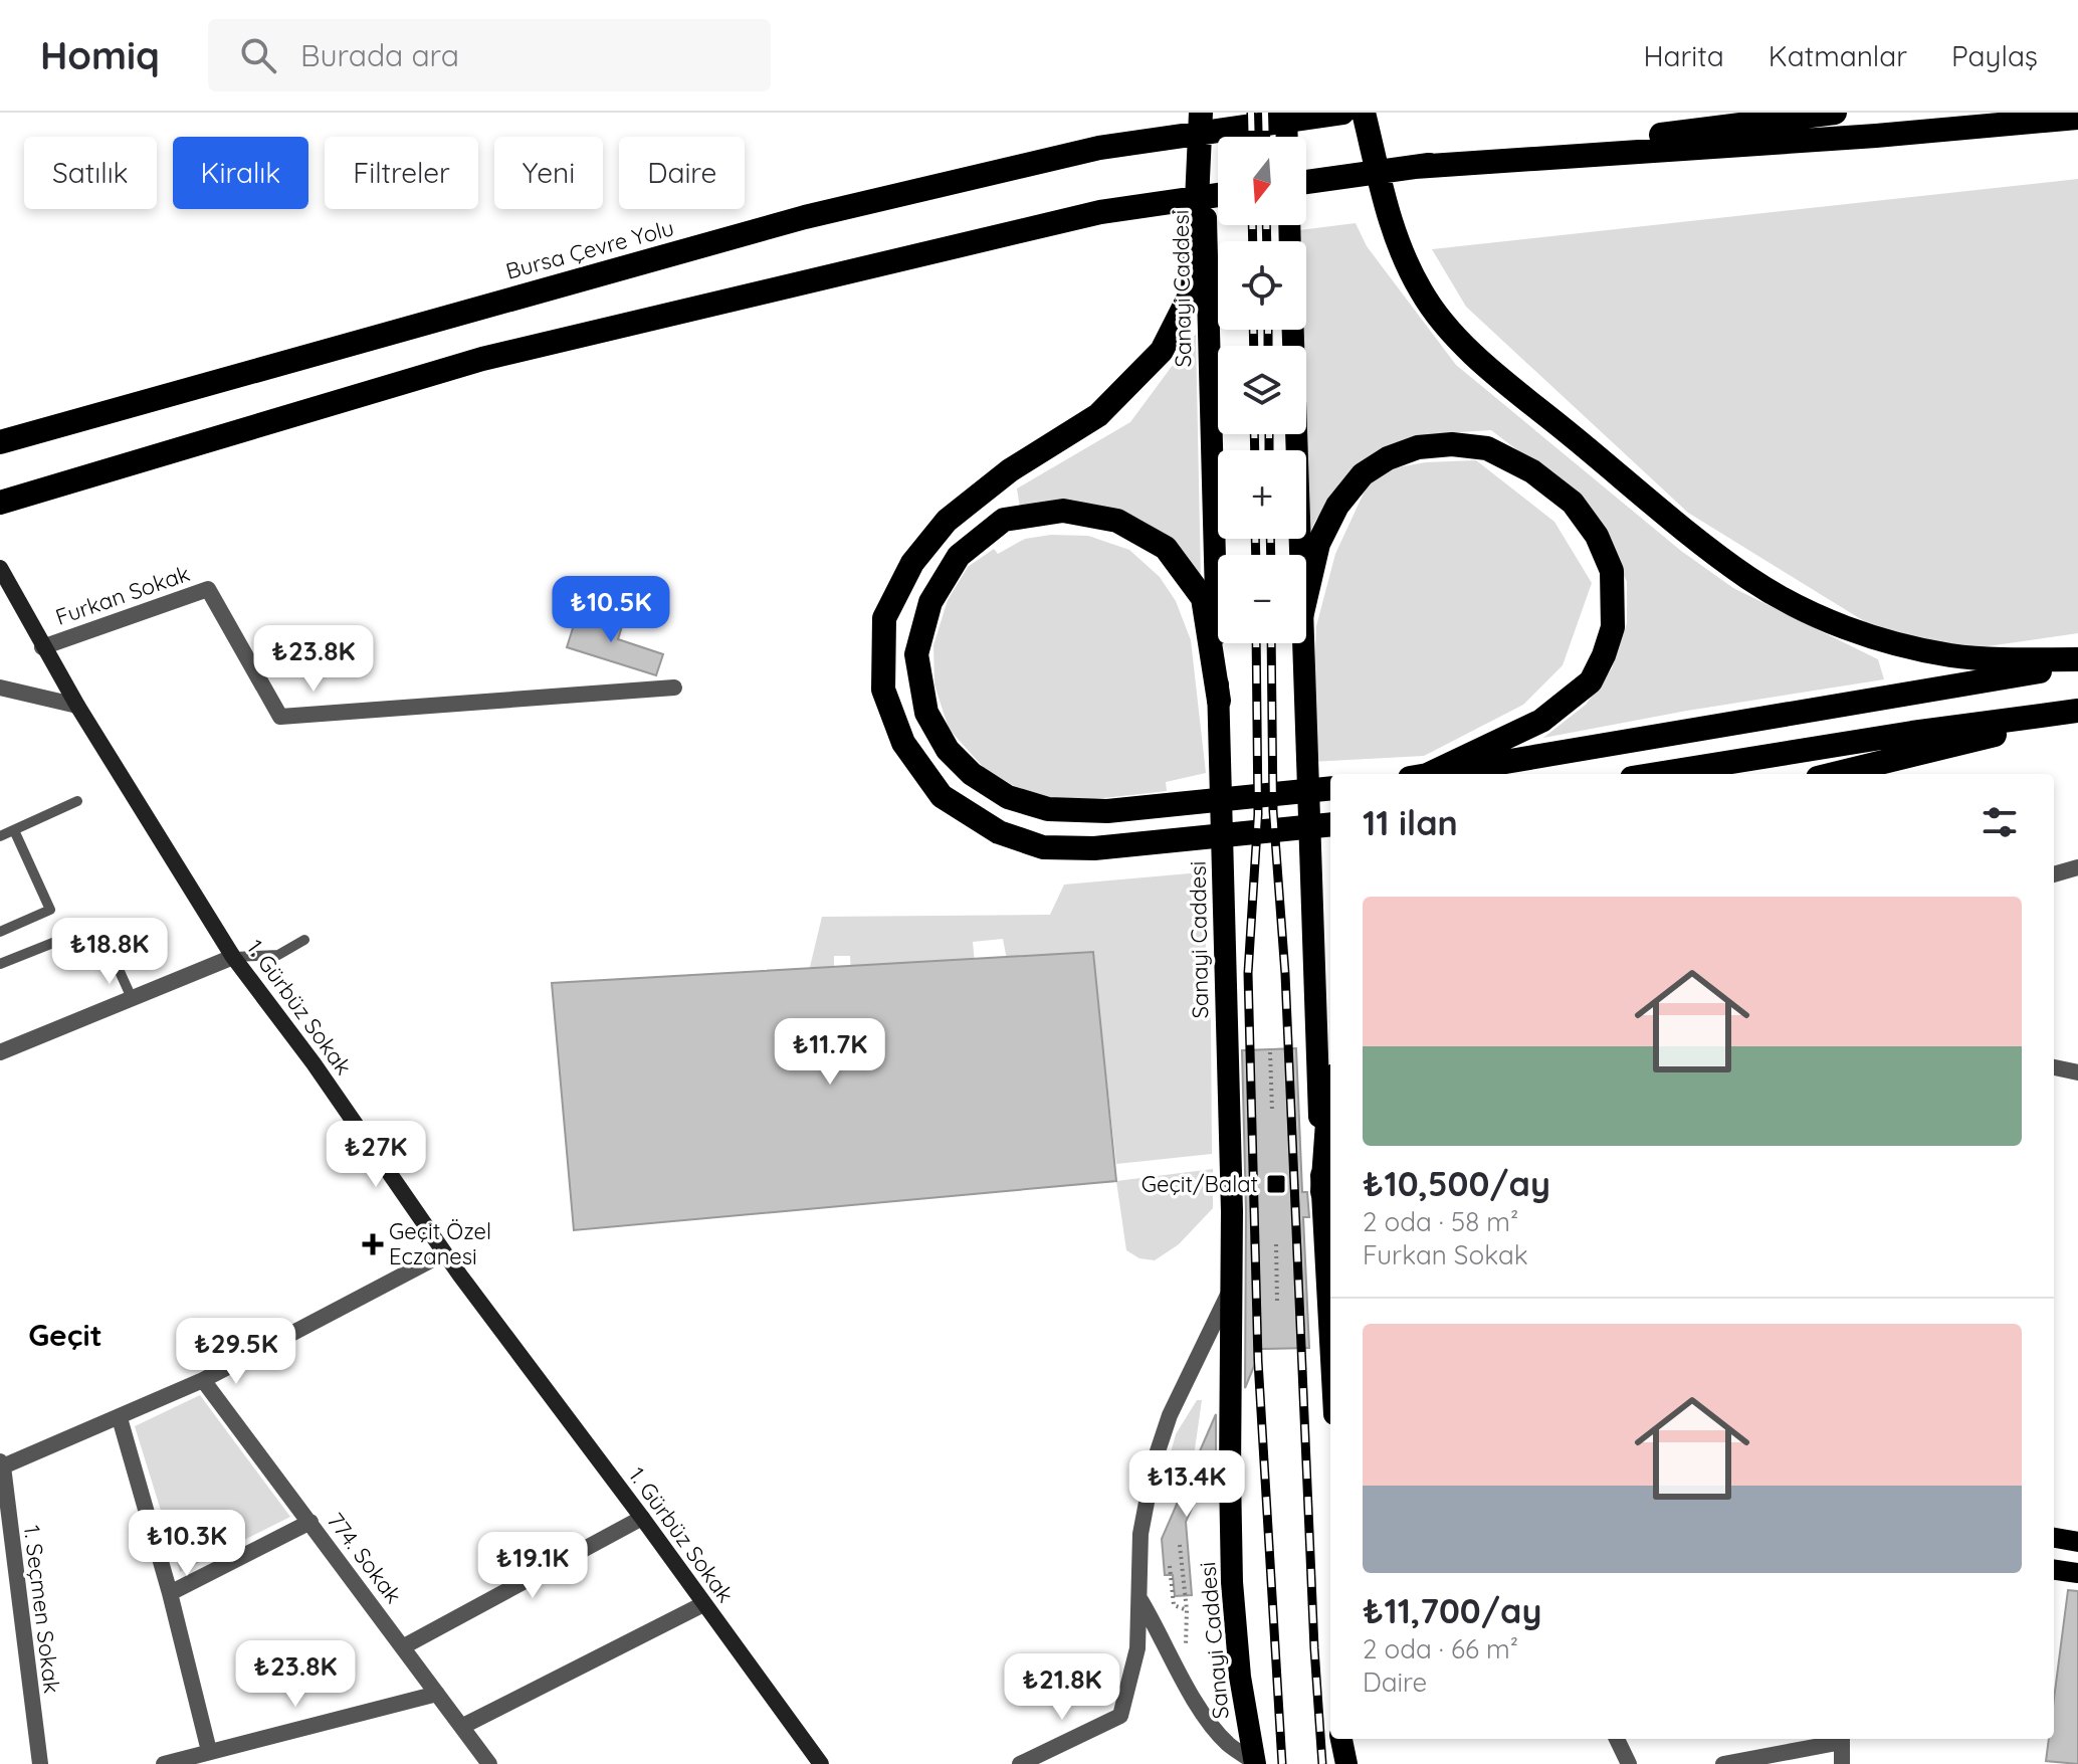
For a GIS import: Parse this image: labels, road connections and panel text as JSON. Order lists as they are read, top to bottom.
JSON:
{
  "streets": {
    "highway": ["Bursa Çevre Yolu", "Sanayi Caddesi"],
    "main road": ["1. Gürbüz Sokak"],
    "street": ["Furkan Sokak", "774. Sokak", "1. Seçmen Sokak"]
  },
  "crossings": [
    ["Furkan Sokak", "1. Gürbüz Sokak"]
  ],
  "districts": ["Geçit"],
  "places": {
    "transit": ["Geçit/Balat"],
    "health": ["Geçit Özel Eczanesi"]
  },
  "north": "bottom",
  "page": {
    "header": "Homiq",
    "search": "Burada ara",
    "nav": ["Harita", "Katmanlar", "Paylaş"],
    "map_buttons": ["+", "−"],
    "chip": [
      "Satılık",
      "Kiralık",
      "Filtreler",
      "Yeni",
      "Daire"
    ],
    "price": [
      "₺10.5K",
      "₺23.8K",
      "₺18.8K",
      "₺11.7K",
      "₺27K",
      "₺29.5K",
      "₺13.4K",
      "₺10.3K",
      "₺19.1K",
      "₺23.8K",
      "₺21.8K"
    ],
    "heading": "11 ilan",
    "list": [
      {
        "name": "₺10,500/ay",
        "note": "2 oda · 58 m² · Furkan Sokak"
      },
      {
        "name": "₺11,700/ay",
        "note": "2 oda · 66 m² · Daire"
      }
    ]
  }
}
